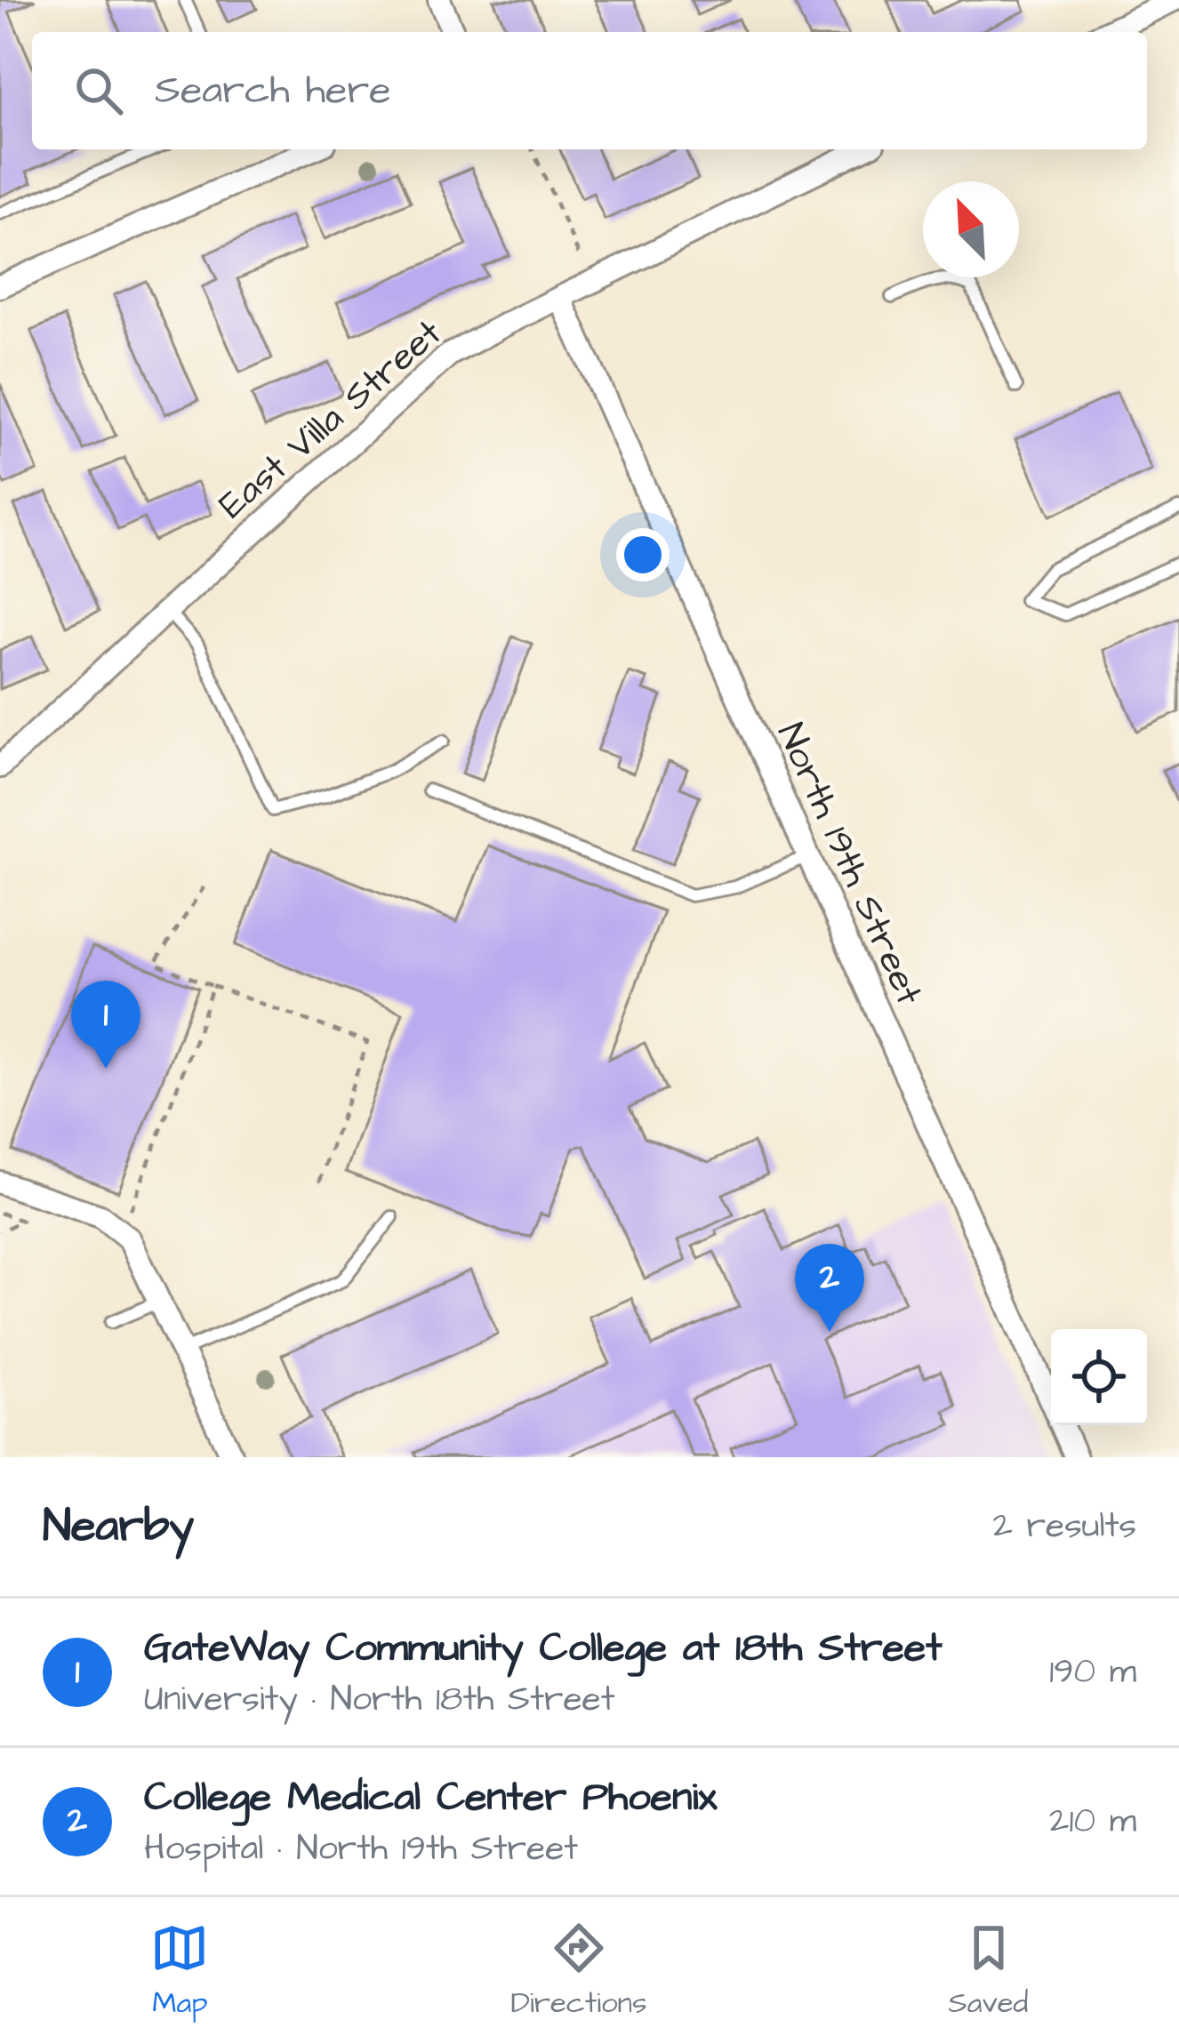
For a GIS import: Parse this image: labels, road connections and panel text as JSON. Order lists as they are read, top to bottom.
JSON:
{
  "streets": {
    "street": ["East Villa Street", "North 19th Street"]
  },
  "crossings": [
    ["East Villa Street", "North 19th Street"]
  ],
  "north": "top left",
  "page": {
    "search": "Search here",
    "pins": ["1", "2"],
    "heading": ["Nearby", "2 results"],
    "list": [
      {
        "mark": "1",
        "name": "GateWay Community College at 18th Street",
        "note": "University · North 18th Street",
        "value": "190 m"
      },
      {
        "mark": "2",
        "name": "College Medical Center Phoenix",
        "note": "Hospital · North 19th Street",
        "value": "210 m"
      }
    ],
    "nav": ["Map", "Directions", "Saved"]
  }
}
